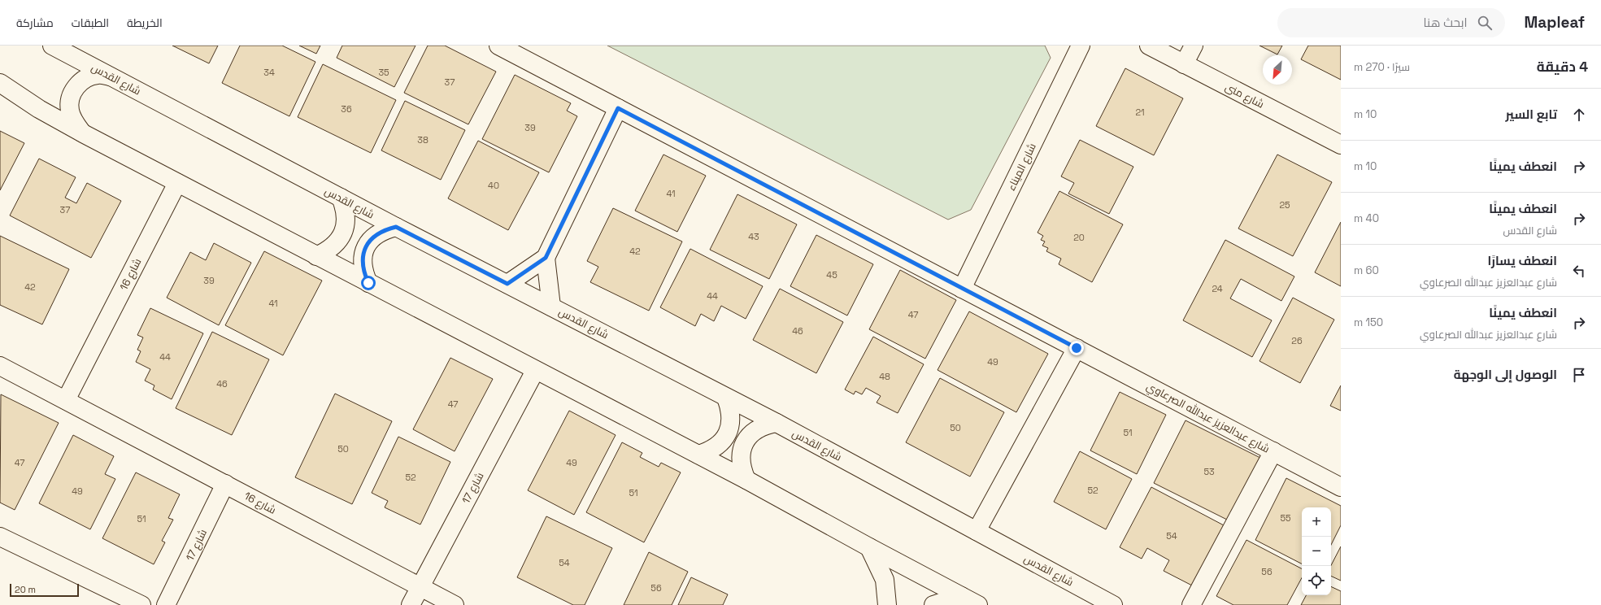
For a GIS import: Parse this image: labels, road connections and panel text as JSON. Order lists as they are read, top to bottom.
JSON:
{
  "streets": {
    "street": [
      "شارع القدس",
      "شارع منى",
      "شارع الميناء",
      "شارع 16",
      "شارع عبدالعزيز عبدالله الصرعاوي",
      "شارع 17"
    ]
  },
  "crossings": [
    ["شارع الميناء", "شارع عبدالعزيز عبدالله الصرعاوي"],
    ["شارع 16", "شارع 17"]
  ],
  "house_numbers": [
    "34",
    "35",
    "37",
    "36",
    "21",
    "39",
    "38",
    "40",
    "41",
    "25",
    "37",
    "43",
    "20",
    "42",
    "45",
    "39",
    "42",
    "24",
    "44",
    "41",
    "47",
    "46",
    "26",
    "44",
    "49",
    "48",
    "46",
    "47",
    "50",
    "51",
    "50",
    "47",
    "49",
    "53",
    "52",
    "52",
    "49",
    "51",
    "55",
    "51",
    "54",
    "54",
    "56",
    "56"
  ],
  "scale_bar": "20 m",
  "north": "bottom left",
  "page": {
    "header": "Mapleaf",
    "search": "ابحث هنا",
    "nav": ["الخريطة", "الطبقات", "مشاركة"],
    "heading": ["4 دقيقة", "سيرًا · 270 m"],
    "list": [
      ["تابع السير", "10 m"],
      ["انعطف يمينًا", "10 m"],
      ["انعطف يمينًا", "شارع القدس", "40 m"],
      ["انعطف يسارًا", "شارع عبدالعزيز عبدالله الصرعاوي", "60 m"],
      ["انعطف يمينًا", "شارع عبدالعزيز عبدالله الصرعاوي", "150 m"],
      "الوصول إلى الوجهة"
    ],
    "map_buttons": ["+", "−"],
    "scale": "20 m"
  }
}
